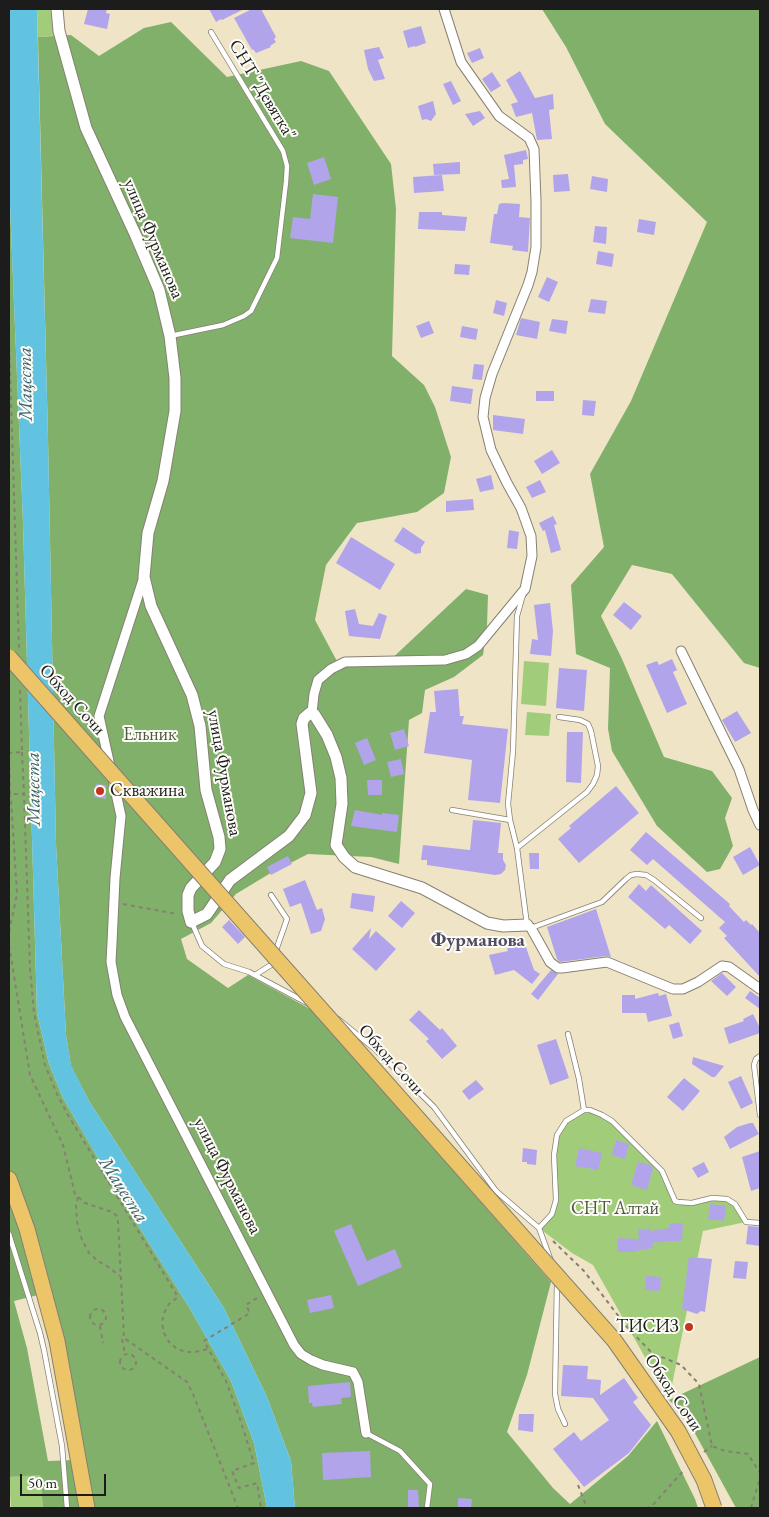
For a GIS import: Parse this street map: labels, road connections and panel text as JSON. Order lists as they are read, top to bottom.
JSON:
{
  "streets": {
    "highway": ["Обход Сочи"],
    "street": ["улица Фурманова"],
    "lane": ["СНТ \"Девятка\""]
  },
  "crossings": [
    ["СНТ \"Девятка\"", "улица Фурманова"]
  ],
  "districts": ["Фурманова"],
  "water": ["Мацеста"],
  "parks": ["Ельник", "СНТ Алтай"],
  "places": ["Скважина", "ТИСИЗ"],
  "scale_bar": "50 m"
}
